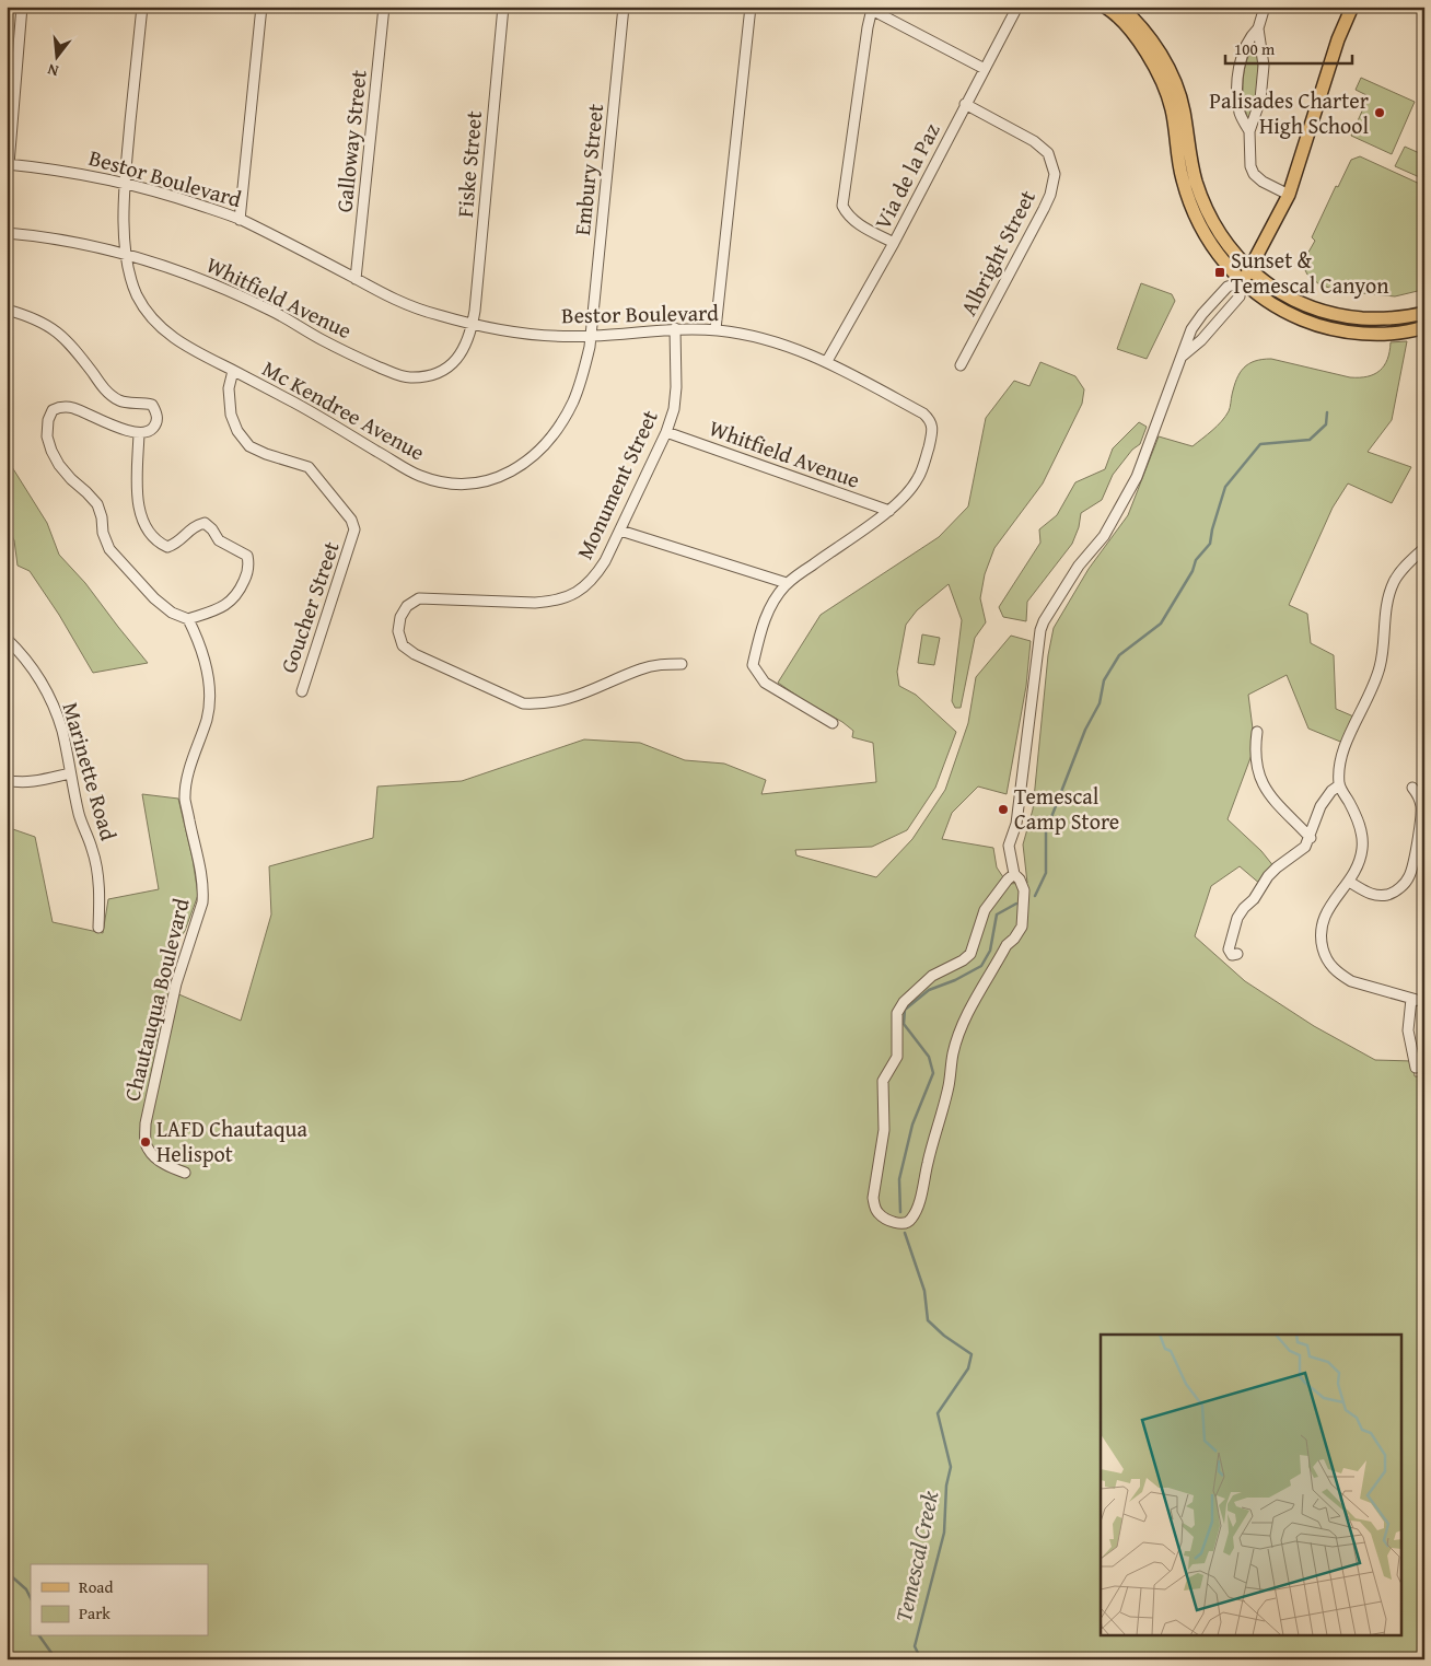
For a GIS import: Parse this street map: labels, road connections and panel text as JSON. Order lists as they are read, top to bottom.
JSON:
{
  "streets": {
    "street": [
      "Galloway Street",
      "Fiske Street",
      "Embury Street",
      "Via de la Paz",
      "Bestor Boulevard",
      "Albright Street",
      "Whitfield Avenue",
      "Mc Kendree Avenue",
      "Monument Street",
      "Goucher Street",
      "Marinette Road",
      "Chautauqua Boulevard"
    ]
  },
  "crossings": [
    ["Galloway Street", "Bestor Boulevard"],
    ["Fiske Street", "Bestor Boulevard"],
    ["Fiske Street", "Whitfield Avenue"],
    ["Embury Street", "Bestor Boulevard"],
    ["Embury Street", "Mc Kendree Avenue"],
    ["Via de la Paz", "Bestor Boulevard"],
    ["Via de la Paz", "Albright Street"],
    ["Bestor Boulevard", "Whitfield Avenue"],
    ["Bestor Boulevard", "Mc Kendree Avenue"],
    ["Bestor Boulevard", "Monument Street"],
    ["Whitfield Avenue", "Mc Kendree Avenue"],
    ["Whitfield Avenue", "Monument Street"],
    ["Mc Kendree Avenue", "Goucher Street"]
  ],
  "water": ["Temescal Creek"],
  "places": {
    "other": ["Palisades Charter High School", "Temescal Camp Store", "LAFD Chautaqua Helispot"],
    "transit": ["Sunset & Temescal Canyon"]
  },
  "legend": ["Road", "Park"],
  "scale_bar": "100 m",
  "north": "bottom"
}
